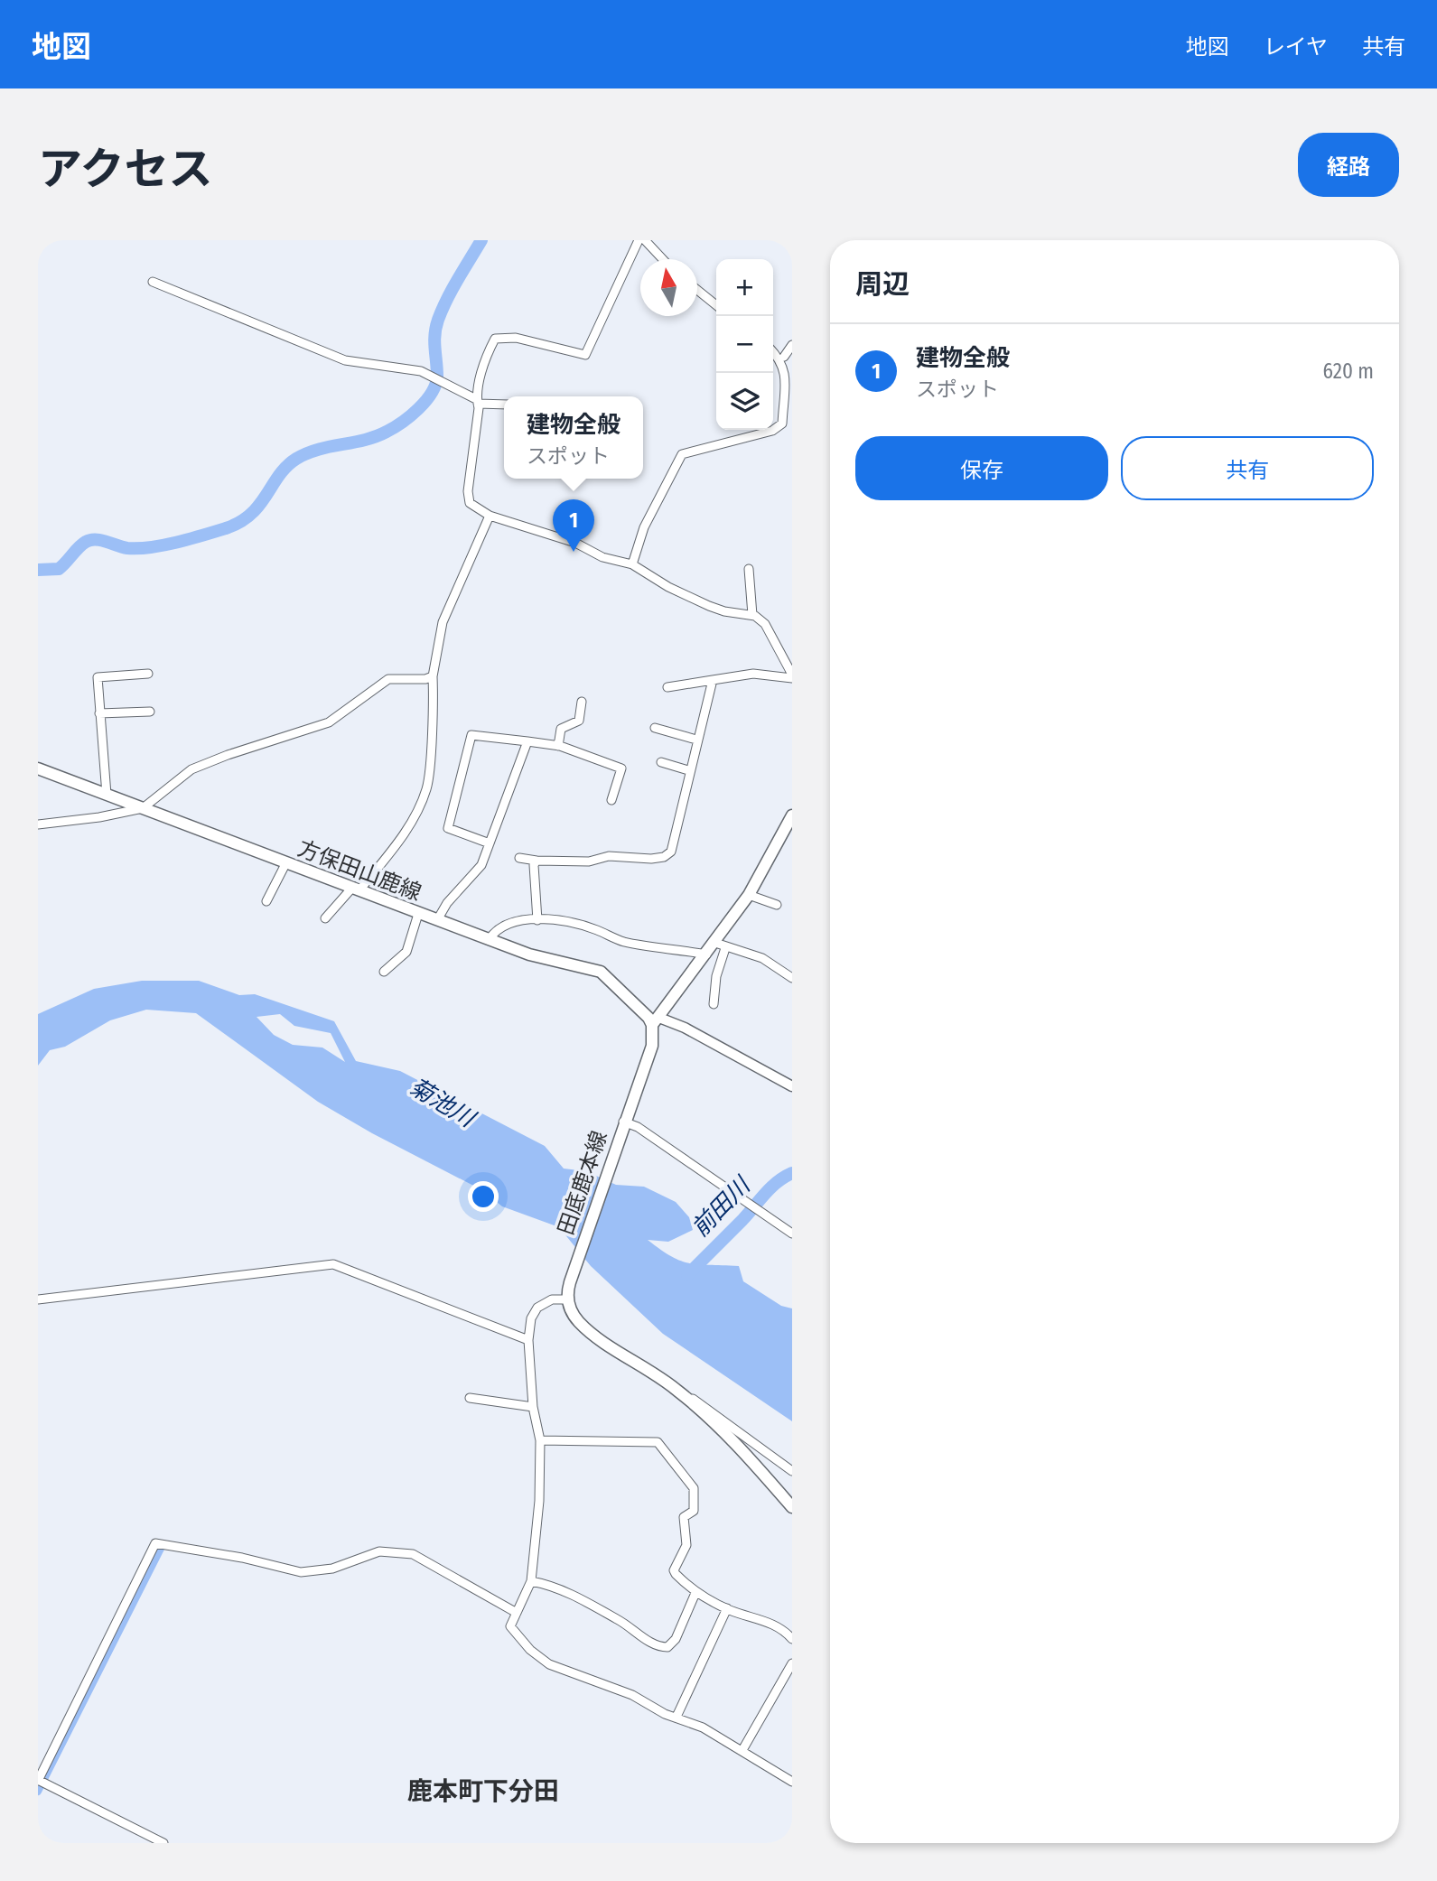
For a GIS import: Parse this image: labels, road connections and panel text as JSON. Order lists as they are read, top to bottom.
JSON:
{
  "streets": {
    "main road": ["方保田山鹿線", "田底鹿本線"]
  },
  "crossings": [
    ["方保田山鹿線", "田底鹿本線"]
  ],
  "districts": ["鹿本町下分田"],
  "water": ["菊池川", "前田川"],
  "north": "top",
  "page": {
    "header": "地図",
    "nav": ["地図", "レイヤ", "共有"],
    "title": "アクセス",
    "buttons": [
      "経路",
      ["保存", "共有"]
    ],
    "heading": "周辺",
    "map_buttons": ["+", "−"],
    "list": [
      {
        "mark": "1",
        "name": "建物全般",
        "note": "スポット",
        "value": "620 m"
      }
    ],
    "popup": ["建物全般", "スポット"],
    "pins": "1"
  }
}
